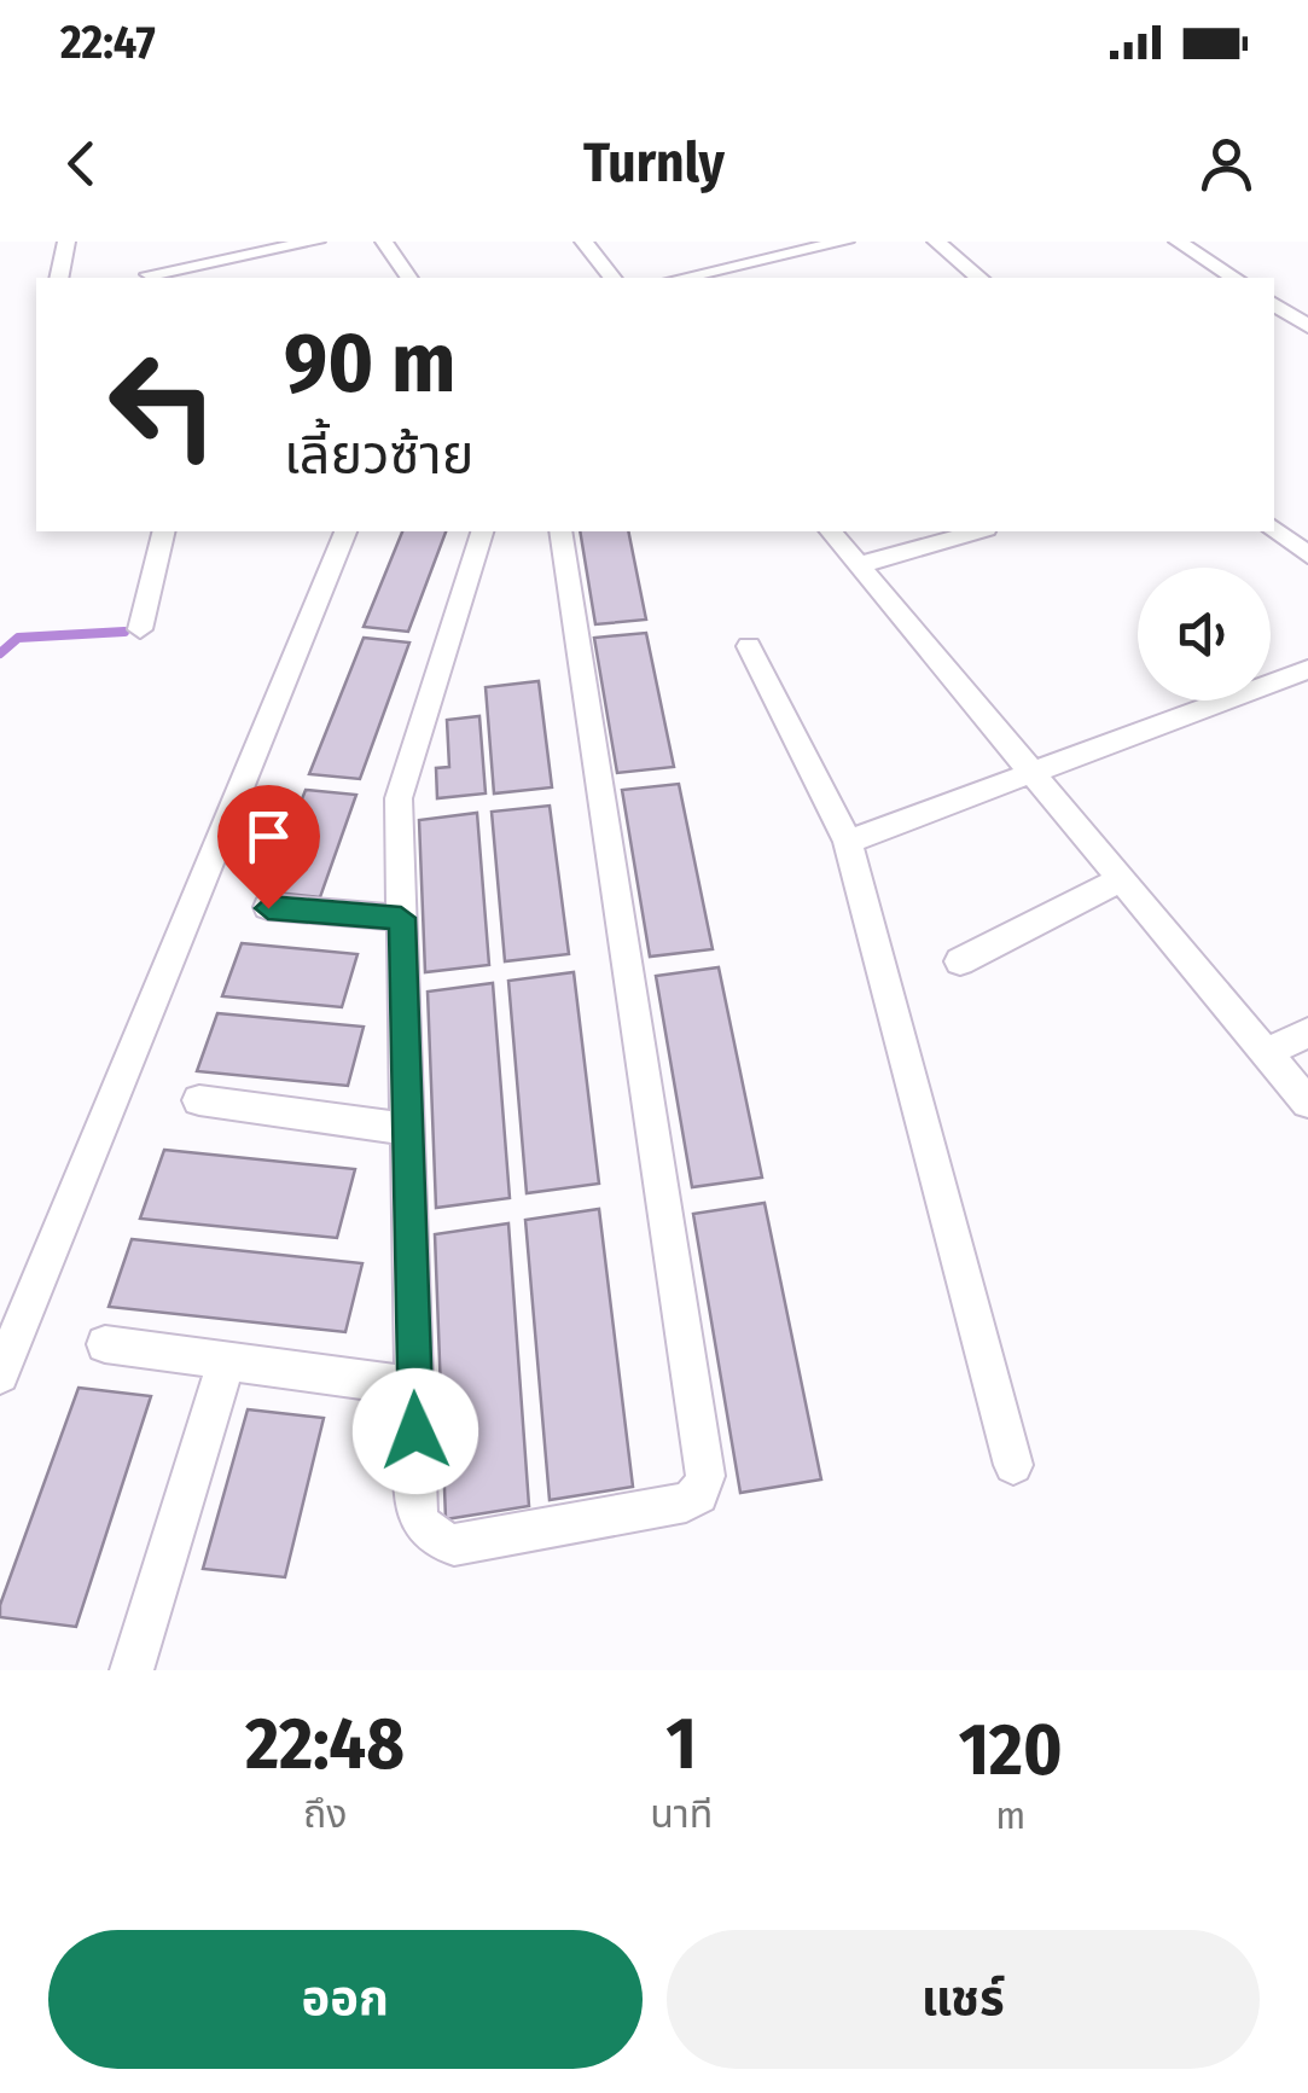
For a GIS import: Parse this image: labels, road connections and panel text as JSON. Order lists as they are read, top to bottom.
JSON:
{
  "page": {
    "status": "22:47",
    "header": "Turnly",
    "turn": ["90 m", "เลี้ยวซ้าย"],
    "eta": [
      "22:48",
      "ถึง",
      "1",
      "นาที",
      "120",
      "m"
    ],
    "buttons": ["ออก", "แชร์"]
  }
}
